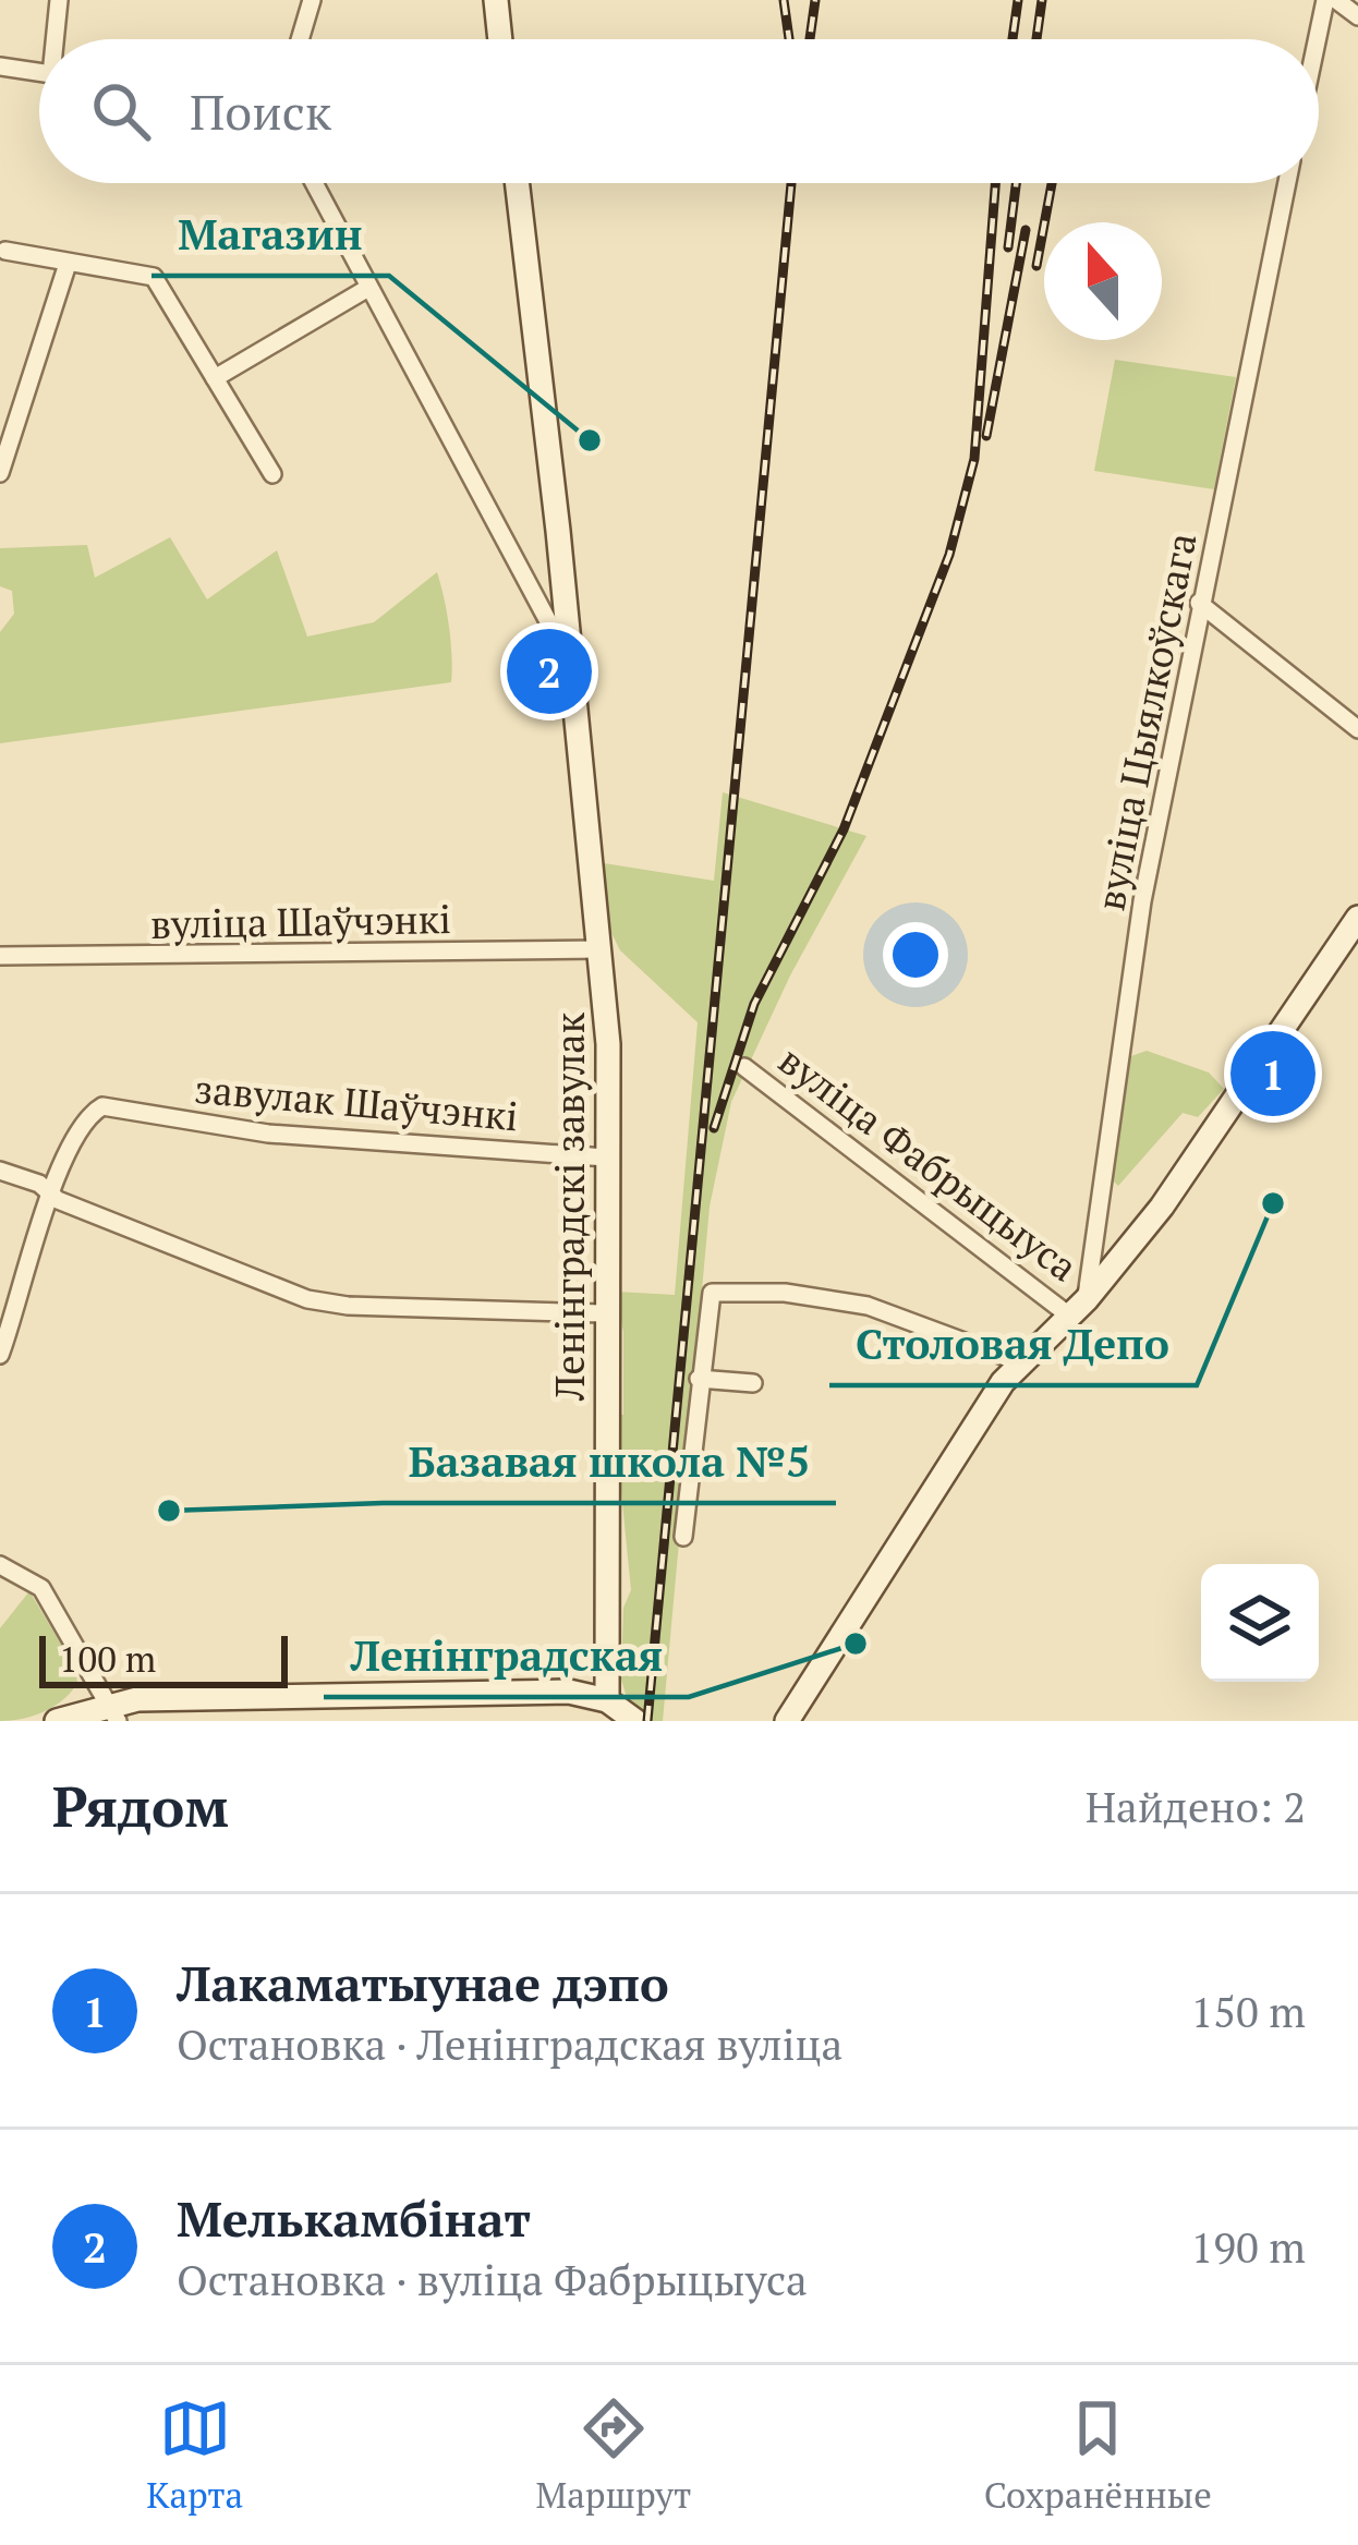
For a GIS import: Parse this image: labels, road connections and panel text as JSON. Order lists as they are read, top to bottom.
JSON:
{
  "streets": {
    "street": [
      "вуліца Цыялкоўскага",
      "вуліца Шаўчэнкі",
      "завулак Шаўчэнкі",
      "вуліца Фабрыцыуса",
      "Ленінградскі завулак"
    ]
  },
  "crossings": [
    ["вуліца Цыялкоўскага", "вуліца Фабрыцыуса"],
    ["вуліца Шаўчэнкі", "Ленінградскі завулак"],
    ["завулак Шаўчэнкі", "Ленінградскі завулак"]
  ],
  "places": [
    "Магазин",
    "Столовая Депо",
    "Базавая школа №5",
    "Ленінградская"
  ],
  "scale_bar": "100 m",
  "north": "top",
  "page": {
    "search": "Поиск",
    "pins": ["2", "1"],
    "scale": "100 m",
    "heading": ["Рядом", "Найдено: 2"],
    "list": [
      {
        "mark": "1",
        "name": "Лакаматыунае дэпо",
        "note": "Остановка · Ленінградская вуліца",
        "value": "150 m"
      },
      {
        "mark": "2",
        "name": "Мелькамбінат",
        "note": "Остановка · вуліца Фабрыцыуса",
        "value": "190 m"
      }
    ],
    "nav": ["Карта", "Маршрут", "Сохранённые"]
  }
}
